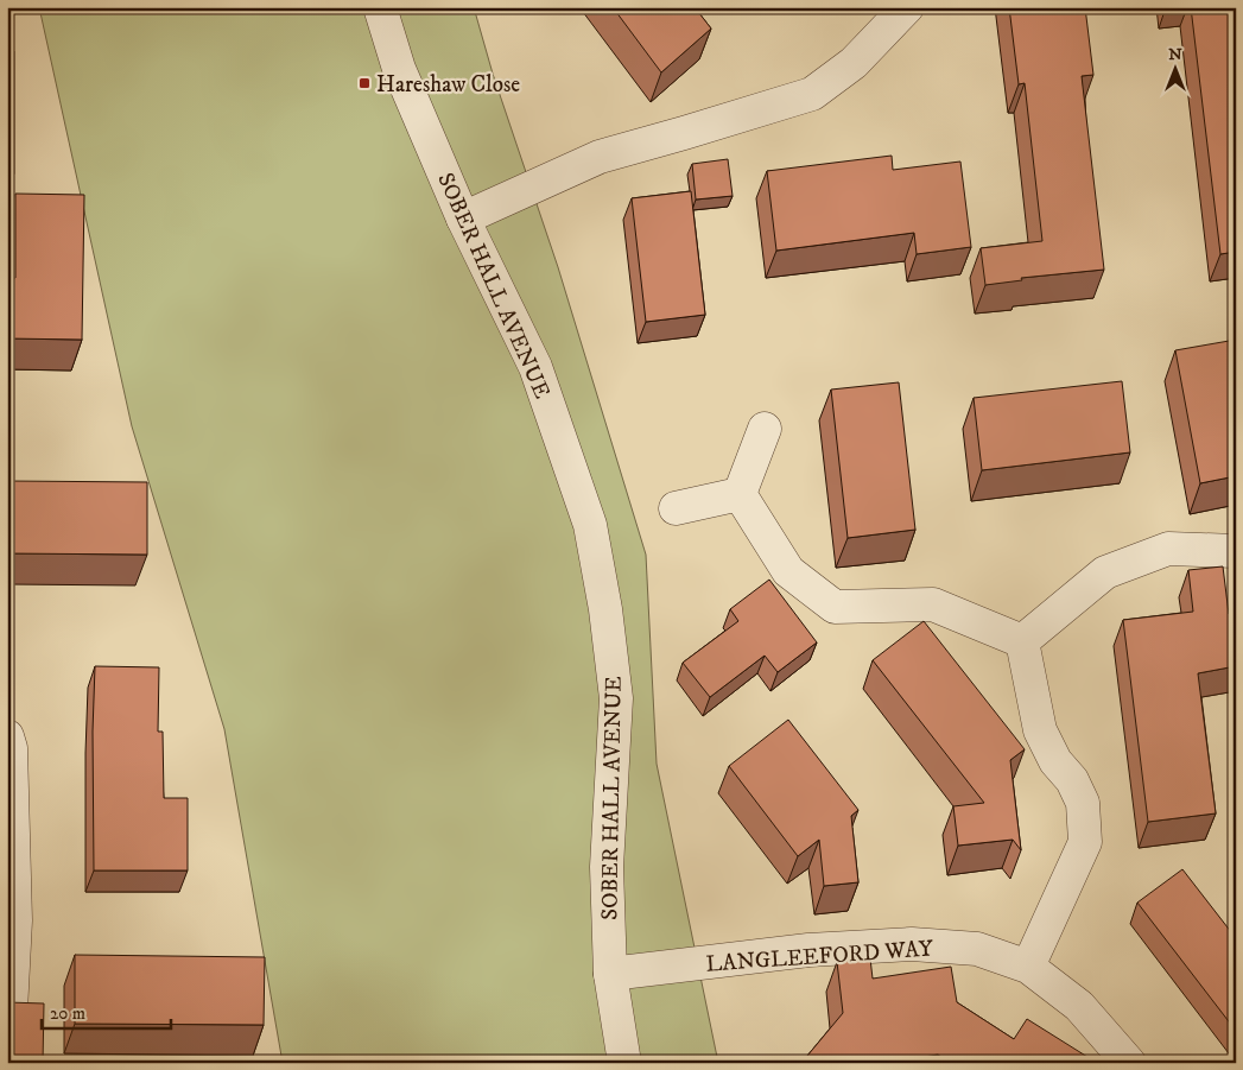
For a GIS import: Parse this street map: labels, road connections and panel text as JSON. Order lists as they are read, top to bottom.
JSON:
{
  "streets": {
    "street": ["SOBER HALL AVENUE", "LANGLEEFORD WAY"]
  },
  "crossings": [
    ["SOBER HALL AVENUE", "LANGLEEFORD WAY"]
  ],
  "places": {
    "transit": ["Hareshaw Close"]
  },
  "scale_bar": "20 m",
  "north": "top"
}
